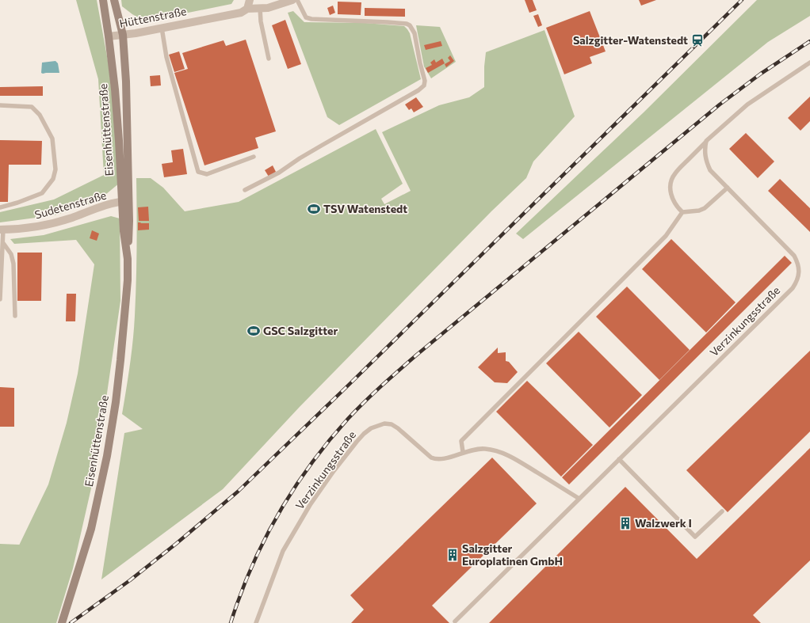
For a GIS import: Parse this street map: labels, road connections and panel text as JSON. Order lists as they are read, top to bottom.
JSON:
{
  "streets": {
    "street": ["Hüttenstraße", "Eisenhüttenstraße", "Sudetenstraße"],
    "lane": ["Verzinkungsstraße"]
  },
  "crossings": [
    ["Hüttenstraße", "Eisenhüttenstraße"],
    ["Eisenhüttenstraße", "Sudetenstraße"]
  ],
  "places": {
    "station": ["Salzgitter-Watenstedt"],
    "sports": ["TSV Watenstedt", "GSC Salzgitter"],
    "building": ["Walzwerk I", "Salzgitter Europlatinen GmbH"]
  }
}
